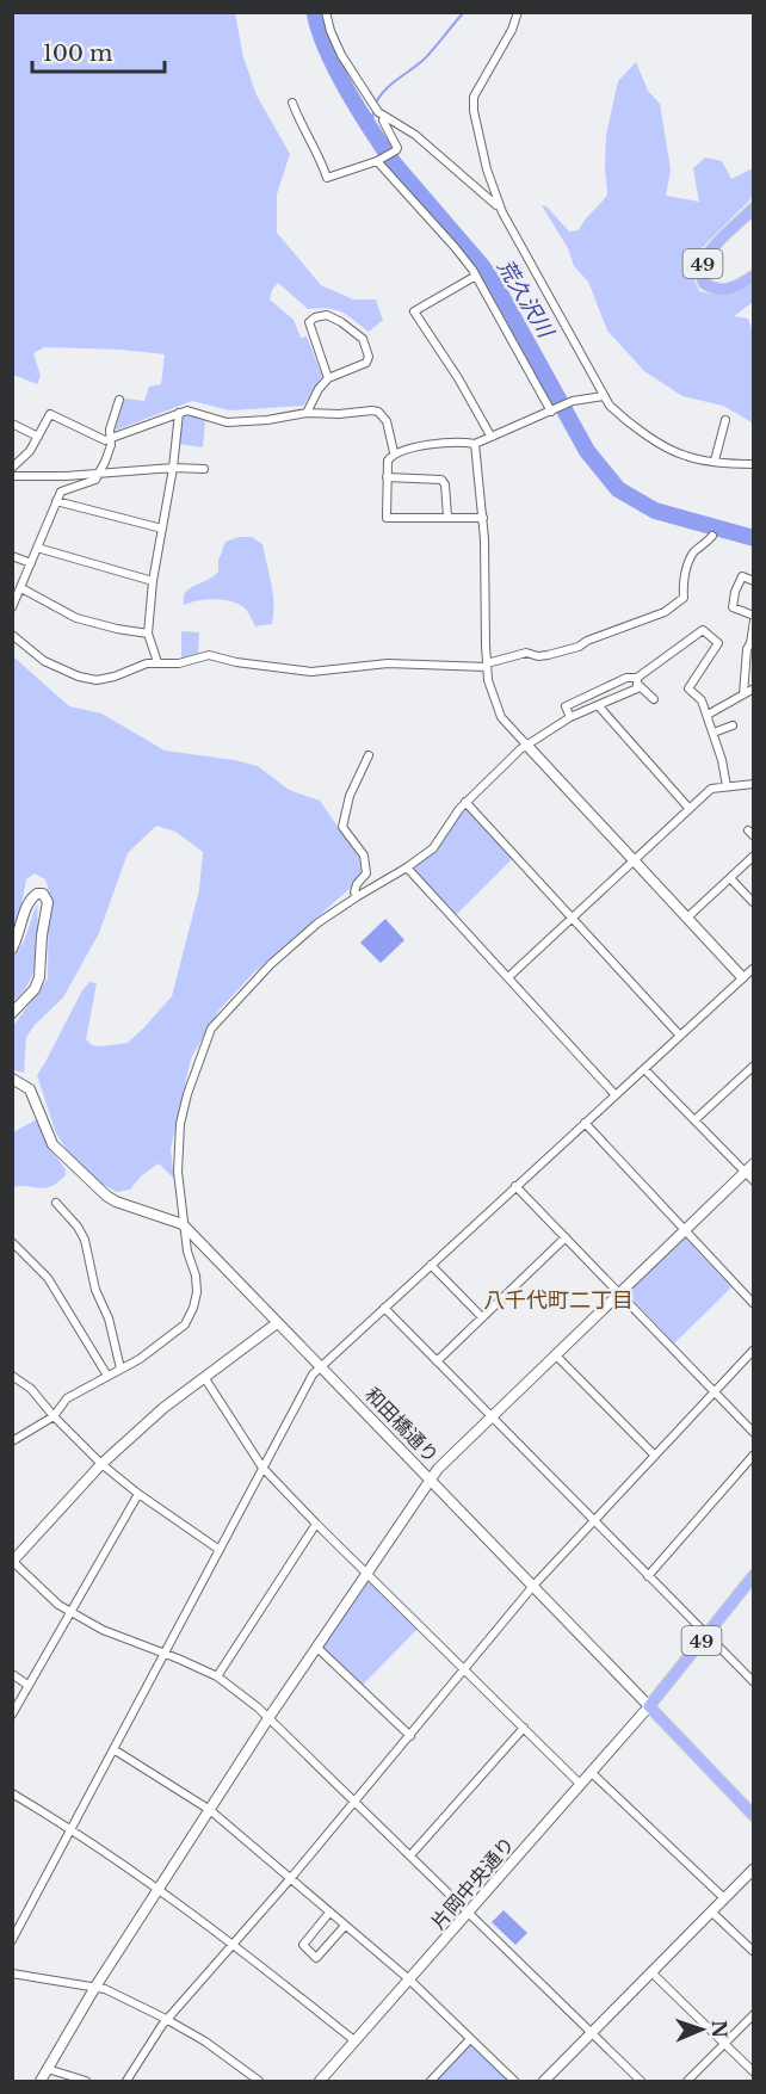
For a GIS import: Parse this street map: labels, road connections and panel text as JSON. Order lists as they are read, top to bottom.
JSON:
{
  "streets": {
    "main road": ["49", "和田橋通り"],
    "street": ["片岡中央通り"]
  },
  "crossings": [
    ["49", "和田橋通り"],
    ["49", "片岡中央通り"],
    ["和田橋通り", "片岡中央通り"]
  ],
  "districts": ["八千代町二丁目"],
  "water": ["荒久沢川"],
  "scale_bar": "100 m",
  "north": "right"
}
